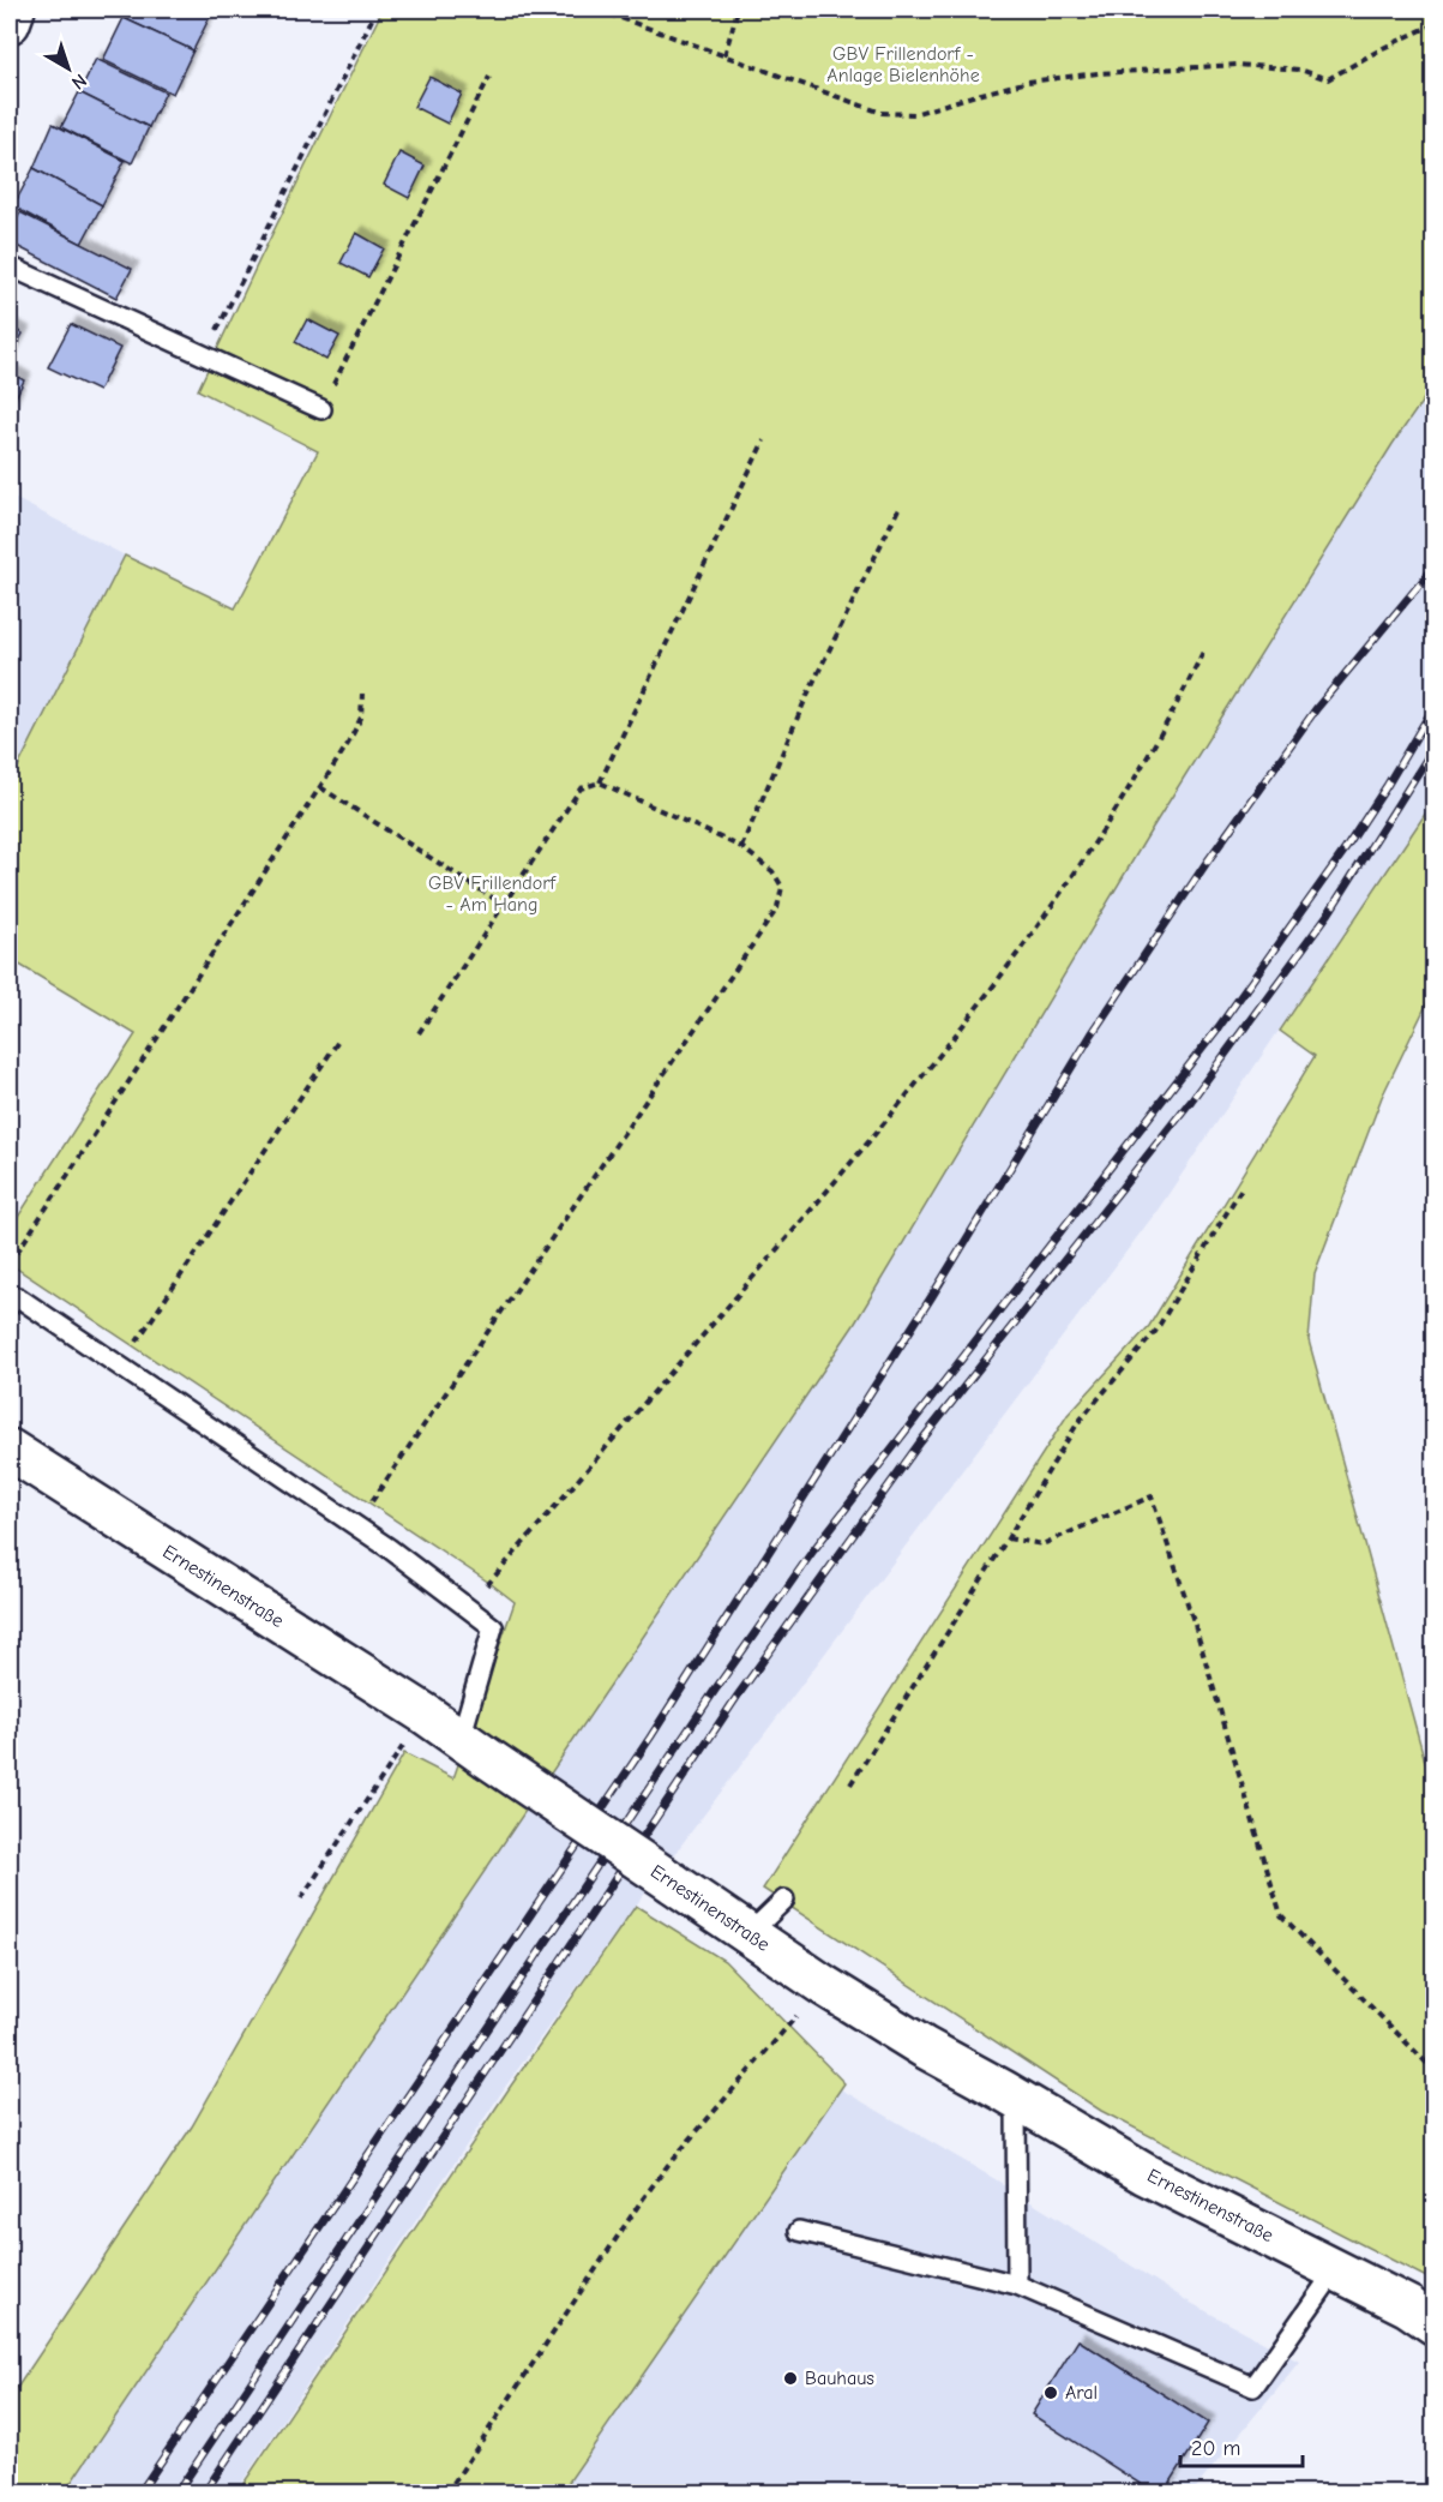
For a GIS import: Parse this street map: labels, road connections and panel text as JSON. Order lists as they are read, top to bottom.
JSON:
{
  "streets": {
    "main road": ["Ernestinenstraße"]
  },
  "parks": ["GBV Frillendorf - Anlage Bielenhöhe", "GBV Frillendorf - Am Hang"],
  "places": ["Bauhaus", "Aral"],
  "scale_bar": "20 m",
  "north": "bottom right"
}
